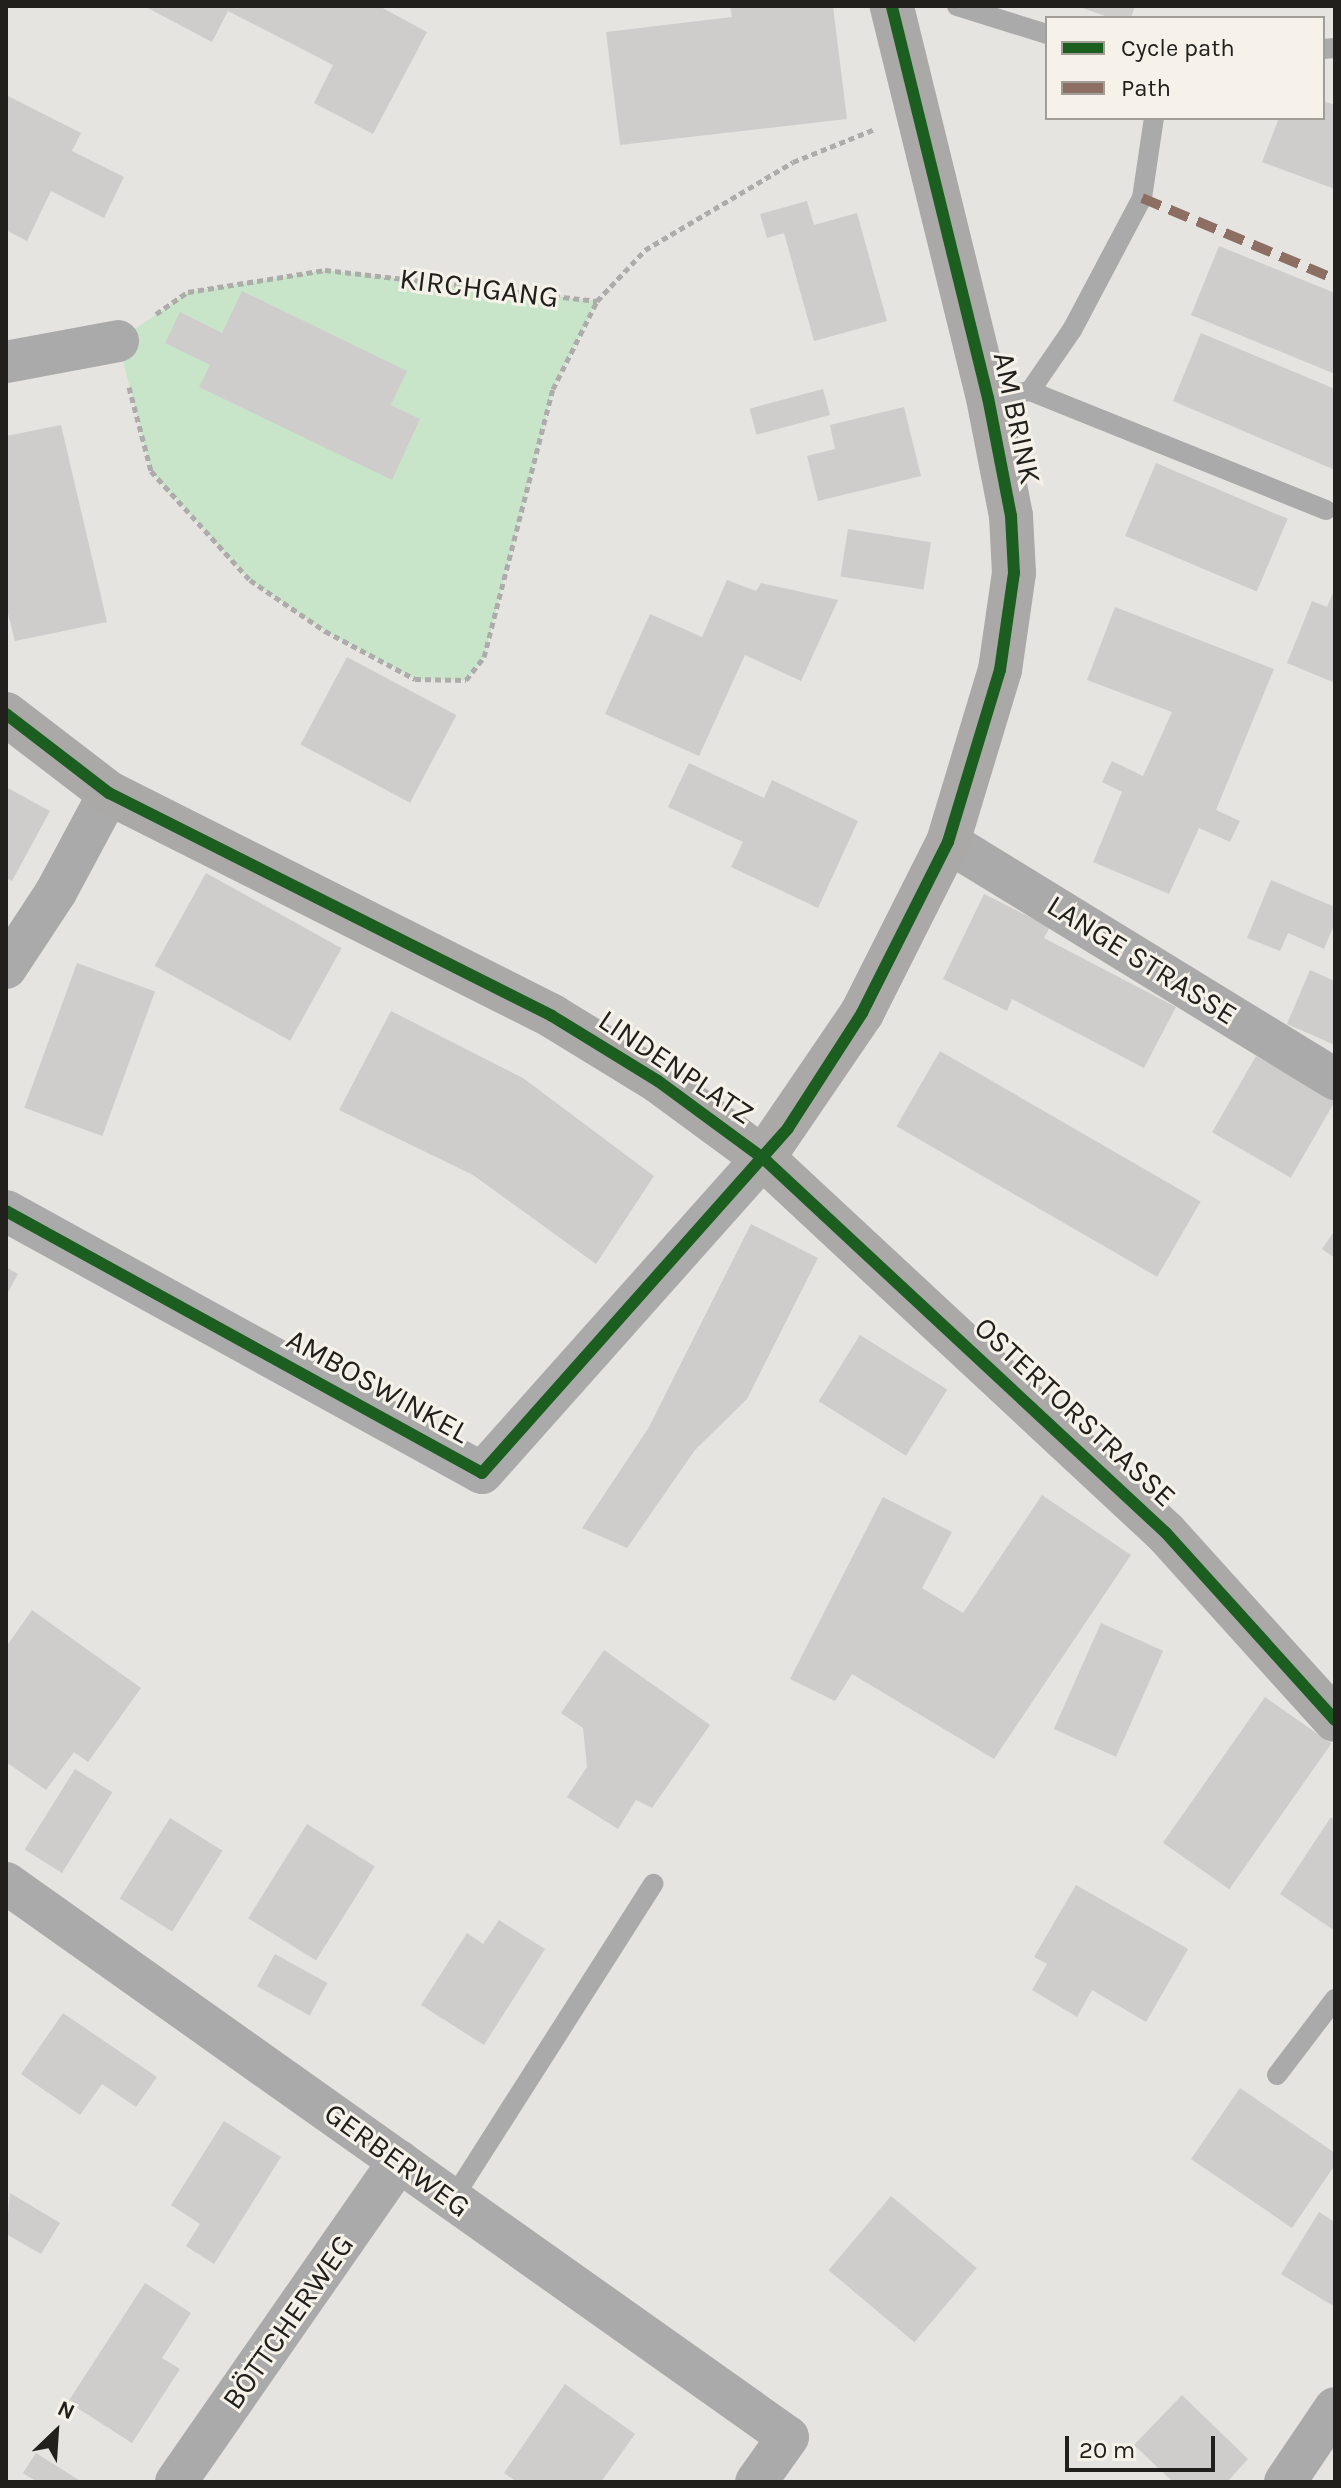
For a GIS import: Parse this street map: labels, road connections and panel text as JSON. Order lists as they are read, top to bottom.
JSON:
{
  "streets": {
    "street": [
      "AM BRINK",
      "LANGE STRASSE",
      "LINDENPLATZ",
      "AMBOSWINKEL",
      "OSTERTORSTRASSE",
      "GERBERWEG",
      "BÖTTCHERWEG"
    ],
    "path": ["KIRCHGANG"]
  },
  "crossings": [
    ["KIRCHGANG", "AM BRINK"],
    ["AM BRINK", "LANGE STRASSE"],
    ["AM BRINK", "LINDENPLATZ"],
    ["LANGE STRASSE", "LINDENPLATZ"],
    ["LINDENPLATZ", "AMBOSWINKEL"],
    ["LINDENPLATZ", "OSTERTORSTRASSE"],
    ["AMBOSWINKEL", "OSTERTORSTRASSE"],
    ["GERBERWEG", "BÖTTCHERWEG"]
  ],
  "legend": ["Cycle path", "Path"],
  "scale_bar": "20 m",
  "north": "top right"
}
